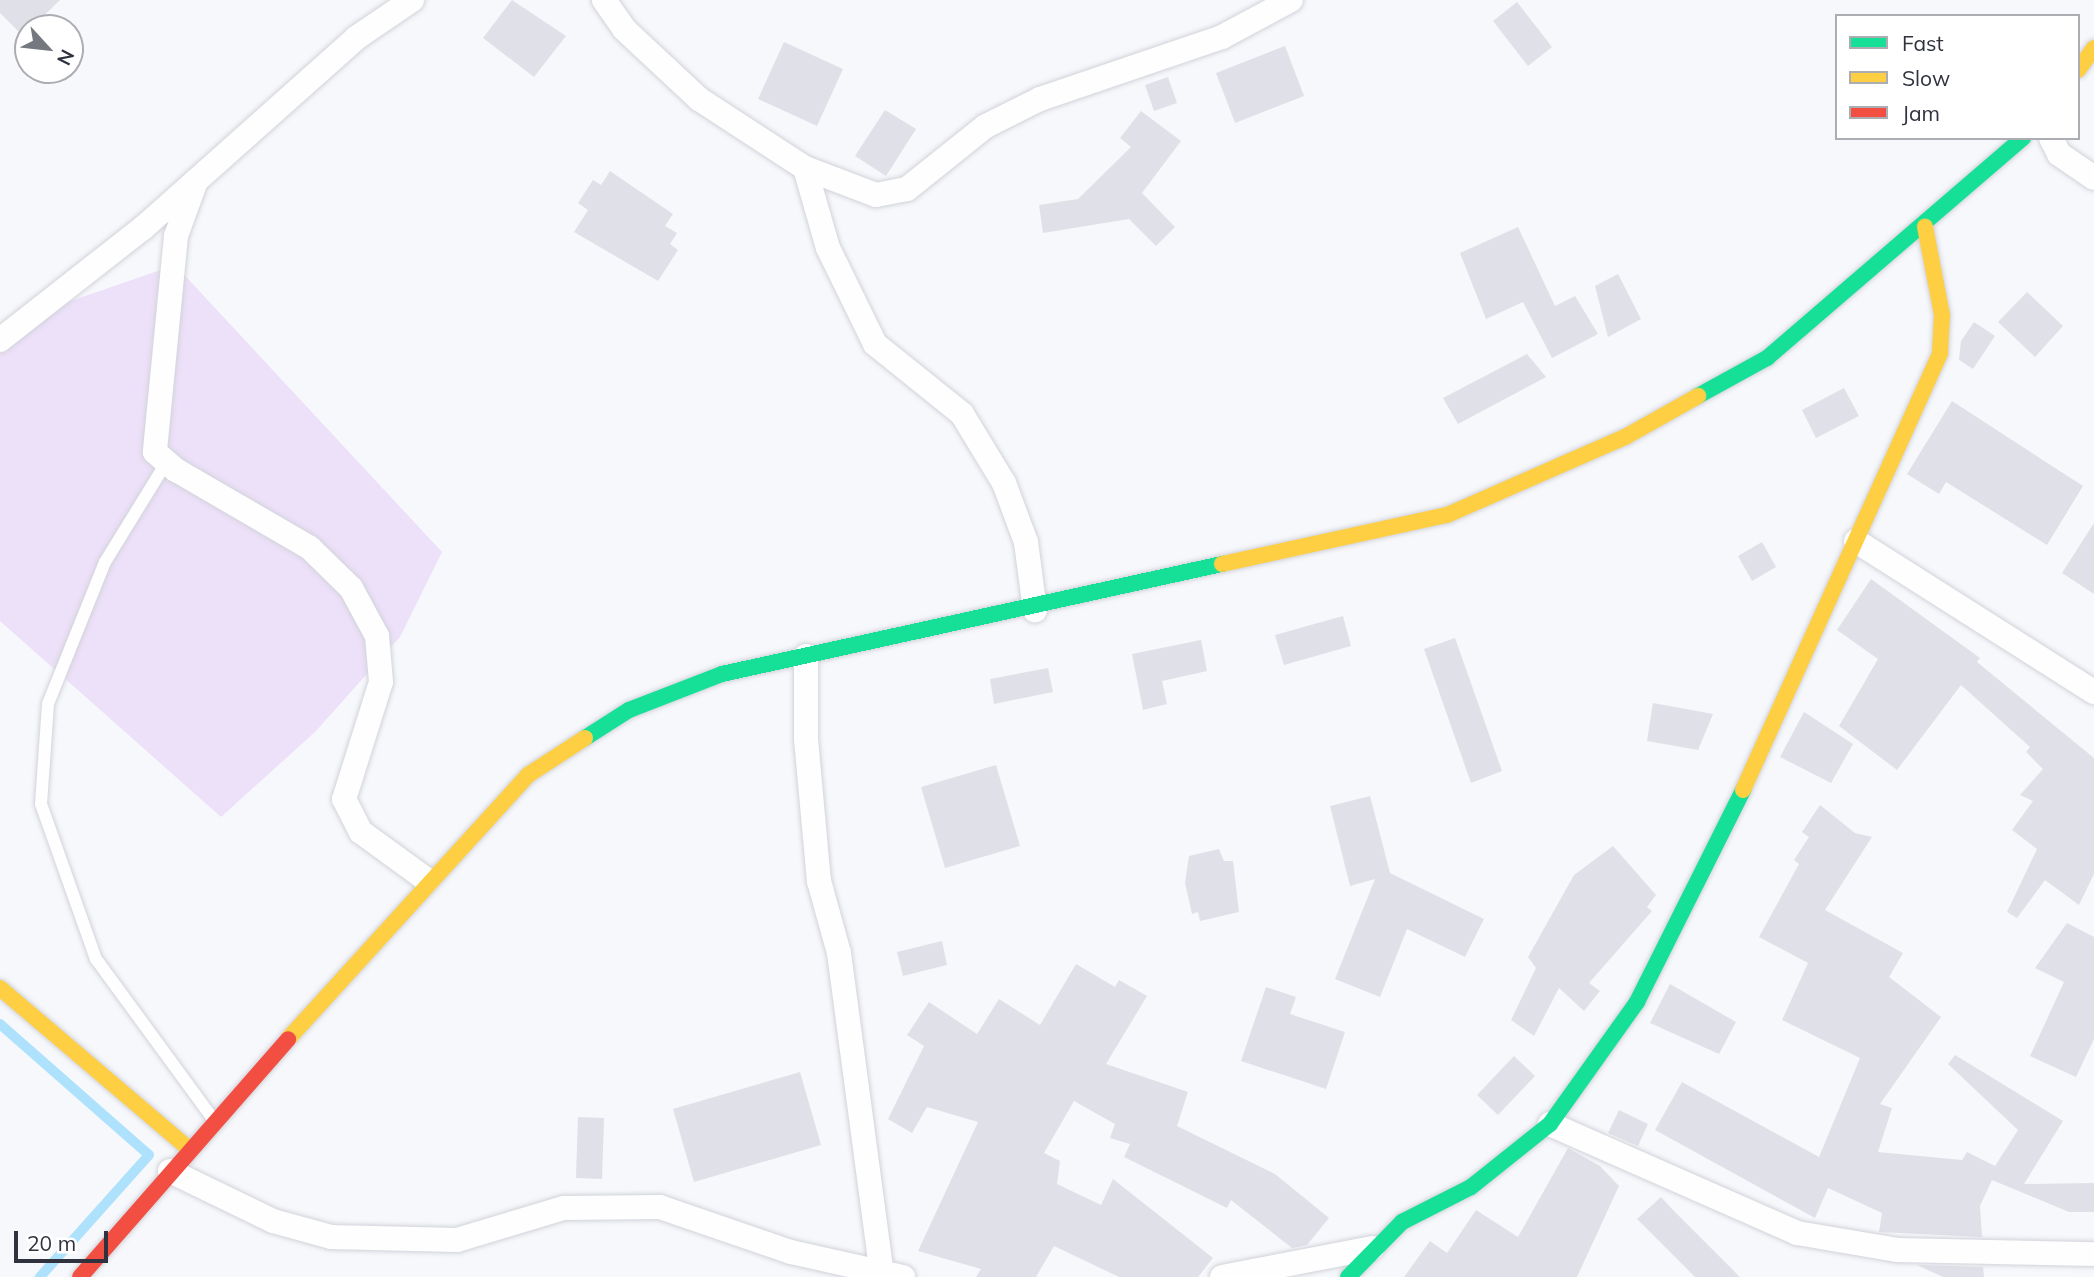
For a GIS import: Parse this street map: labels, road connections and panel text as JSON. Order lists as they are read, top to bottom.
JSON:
{
  "legend": ["Fast", "Slow", "Jam"],
  "scale_bar": "20 m",
  "north": "bottom right"
}
